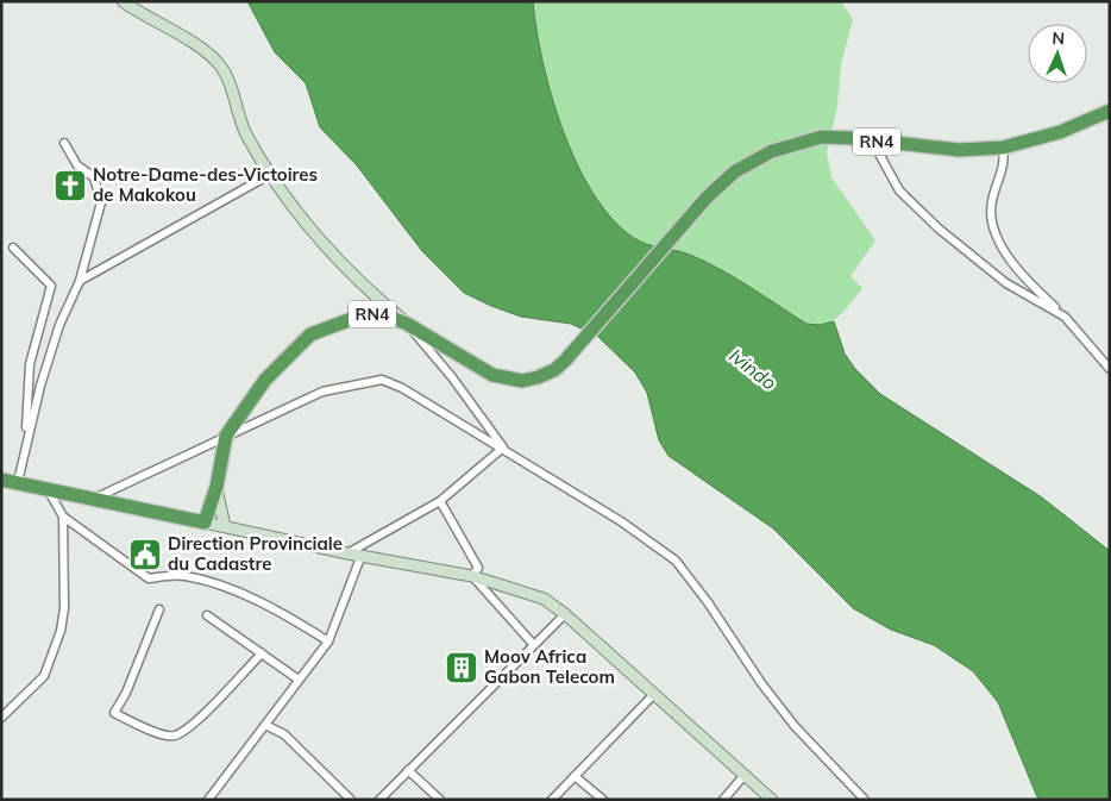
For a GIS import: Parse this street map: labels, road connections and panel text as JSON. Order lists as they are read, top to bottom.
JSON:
{
  "streets": {
    "highway": ["RN4"]
  },
  "water": ["Ivindo"],
  "places": {
    "church": ["Notre-Dame-des-Victoires de Makokou"],
    "public building": ["Direction Provinciale du Cadastre"],
    "building": ["Moov Africa Gabon Telecom"]
  },
  "north": "top"
}
